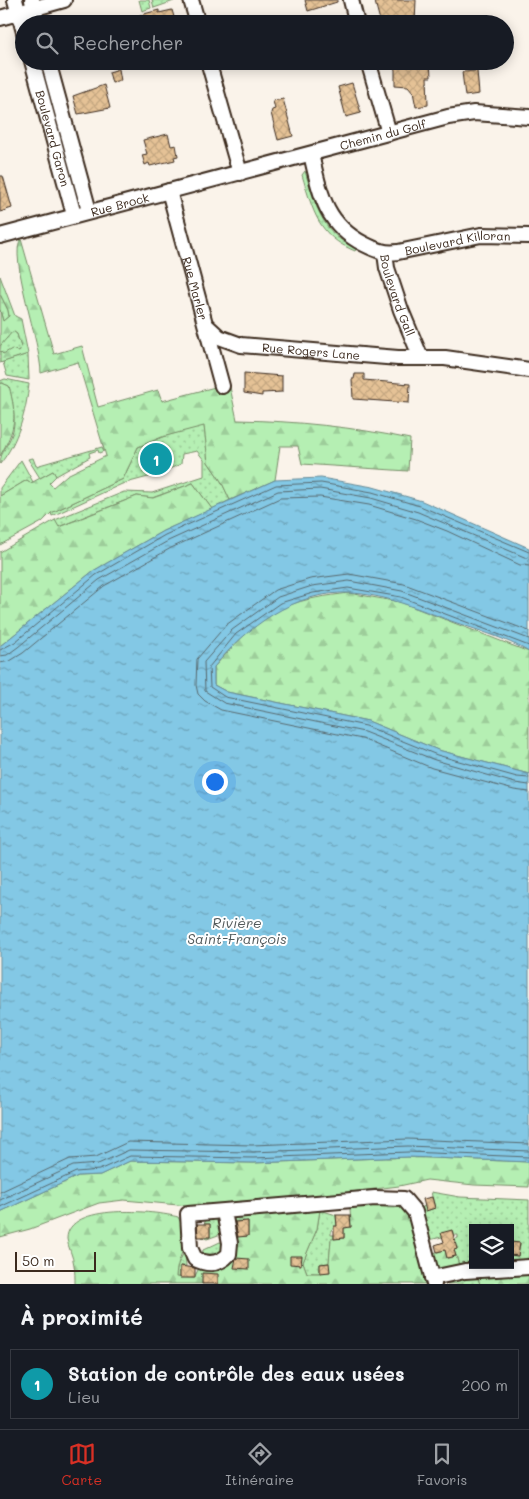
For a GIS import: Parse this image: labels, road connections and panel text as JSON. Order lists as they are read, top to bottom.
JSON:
{
  "streets": {
    "street": [
      "Chemin du Golf",
      "Boulevard Garon",
      "Rue Brock",
      "Boulevard Killoran",
      "Rue Marler",
      "Boulevard Gall",
      "Rue Rogers Lane"
    ]
  },
  "crossings": [
    ["Chemin du Golf", "Rue Brock"],
    ["Chemin du Golf", "Boulevard Gall"],
    ["Boulevard Garon", "Rue Brock"],
    ["Rue Brock", "Rue Marler"],
    ["Boulevard Killoran", "Boulevard Gall"],
    ["Rue Marler", "Rue Rogers Lane"],
    ["Boulevard Gall", "Rue Rogers Lane"]
  ],
  "water": ["Rivière Saint-François"],
  "scale_bar": "50 m",
  "page": {
    "search": "Rechercher",
    "pins": "1",
    "scale": "50 m",
    "heading": "À proximité",
    "list": [
      {
        "mark": "1",
        "name": "Station de contrôle des eaux usées",
        "note": "Lieu",
        "value": "200 m"
      }
    ],
    "nav": ["Carte", "Itinéraire", "Favoris"]
  }
}
